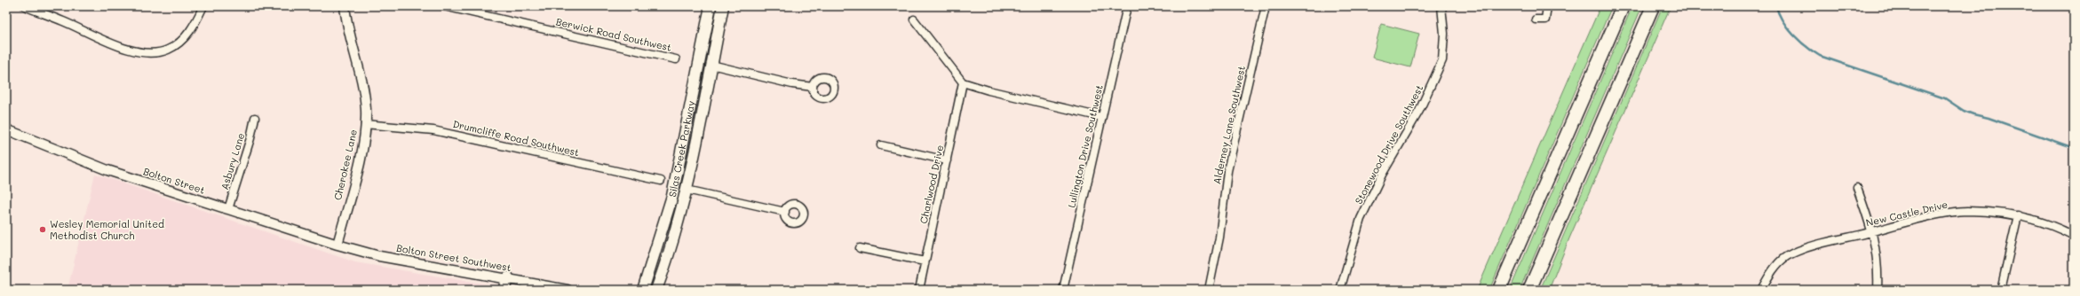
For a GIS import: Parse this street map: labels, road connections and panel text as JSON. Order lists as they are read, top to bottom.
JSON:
{
  "streets": {
    "main road": ["Silas Creek Parkway"],
    "street": [
      "Berwick Road Southwest",
      "Alderney Lane Southwest",
      "Drumcliffe Road Southwest",
      "Stonewood Drive Southwest",
      "Lullington Drive Southwest",
      "Asbury Lane",
      "Cherokee Lane",
      "Bolton Street",
      "Charlwood Drive",
      "New Castle Drive",
      "Bolton Street Southwest"
    ]
  },
  "crossings": [
    ["Drumcliffe Road Southwest", "Cherokee Lane"],
    ["Asbury Lane", "Bolton Street"],
    ["Cherokee Lane", "Bolton Street"],
    ["Cherokee Lane", "Bolton Street Southwest"],
    ["Bolton Street", "Bolton Street Southwest"]
  ],
  "places": ["Wesley Memorial United Methodist Church"]
}
